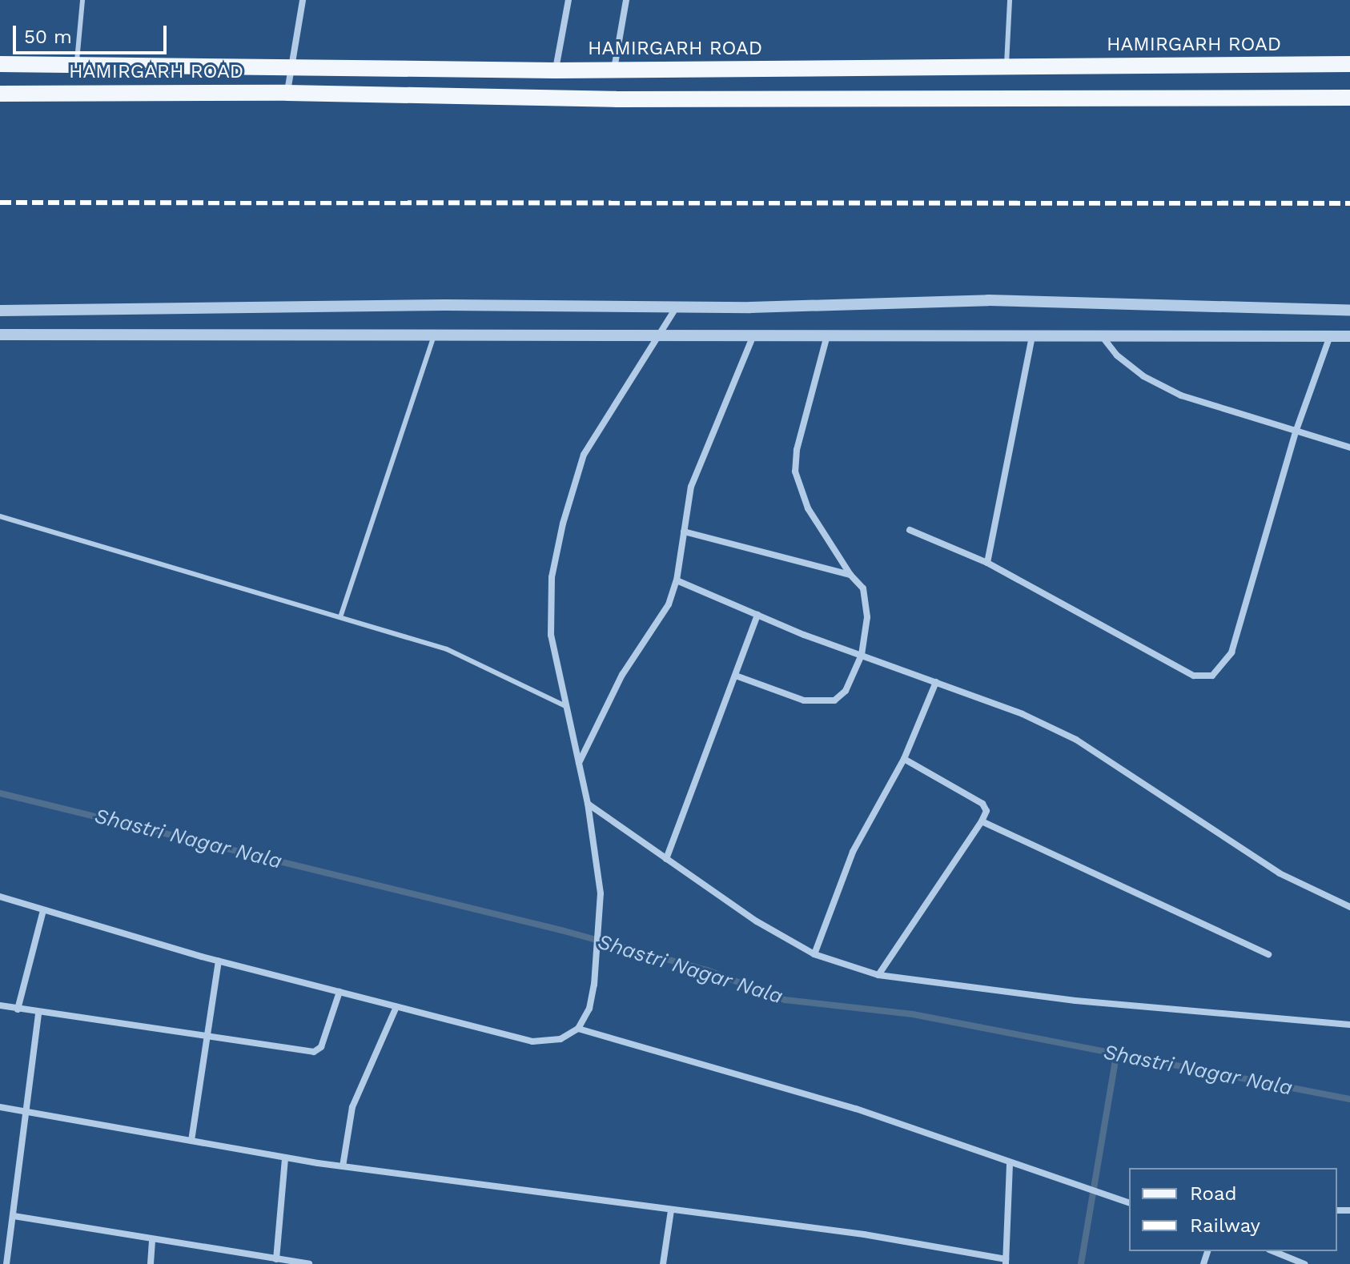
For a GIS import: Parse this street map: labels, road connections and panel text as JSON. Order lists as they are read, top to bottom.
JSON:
{
  "streets": {
    "main road": ["HAMIRGARH ROAD"]
  },
  "water": ["Shastri Nagar Nala"],
  "legend": ["Road", "Railway"],
  "scale_bar": "50 m"
}
